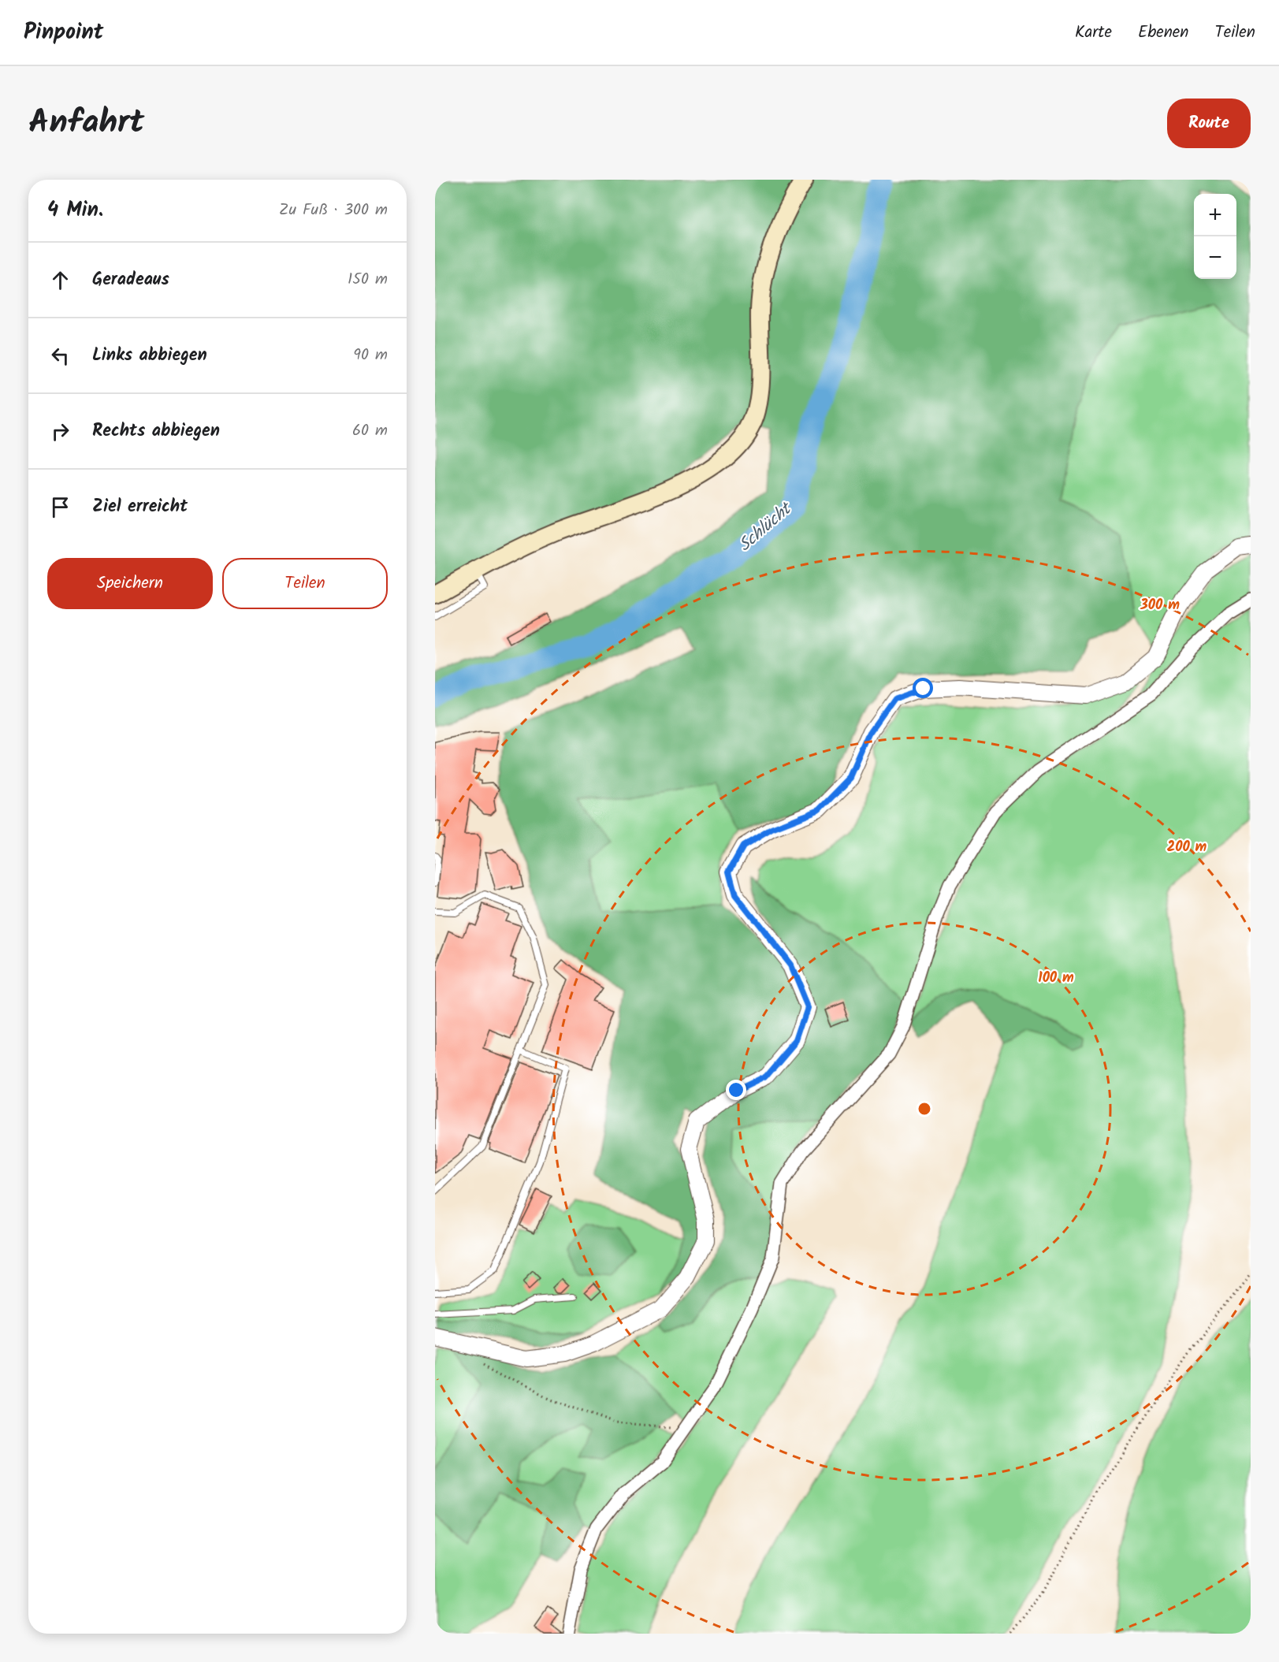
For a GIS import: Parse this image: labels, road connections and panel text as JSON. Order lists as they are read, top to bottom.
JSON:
{
  "water": ["Schlücht"],
  "page": {
    "header": "Pinpoint",
    "nav": ["Karte", "Ebenen", "Teilen"],
    "title": "Anfahrt",
    "buttons": [
      "Route",
      ["Speichern", "Teilen"]
    ],
    "heading": ["4 Min.", "Zu Fuß · 300 m"],
    "map_buttons": ["+", "−"],
    "list": [
      ["Geradeaus", "150 m"],
      ["Links abbiegen", "90 m"],
      ["Rechts abbiegen", "60 m"],
      "Ziel erreicht"
    ]
  },
  "rings": ["300 m", "200 m", "100 m"]
}
